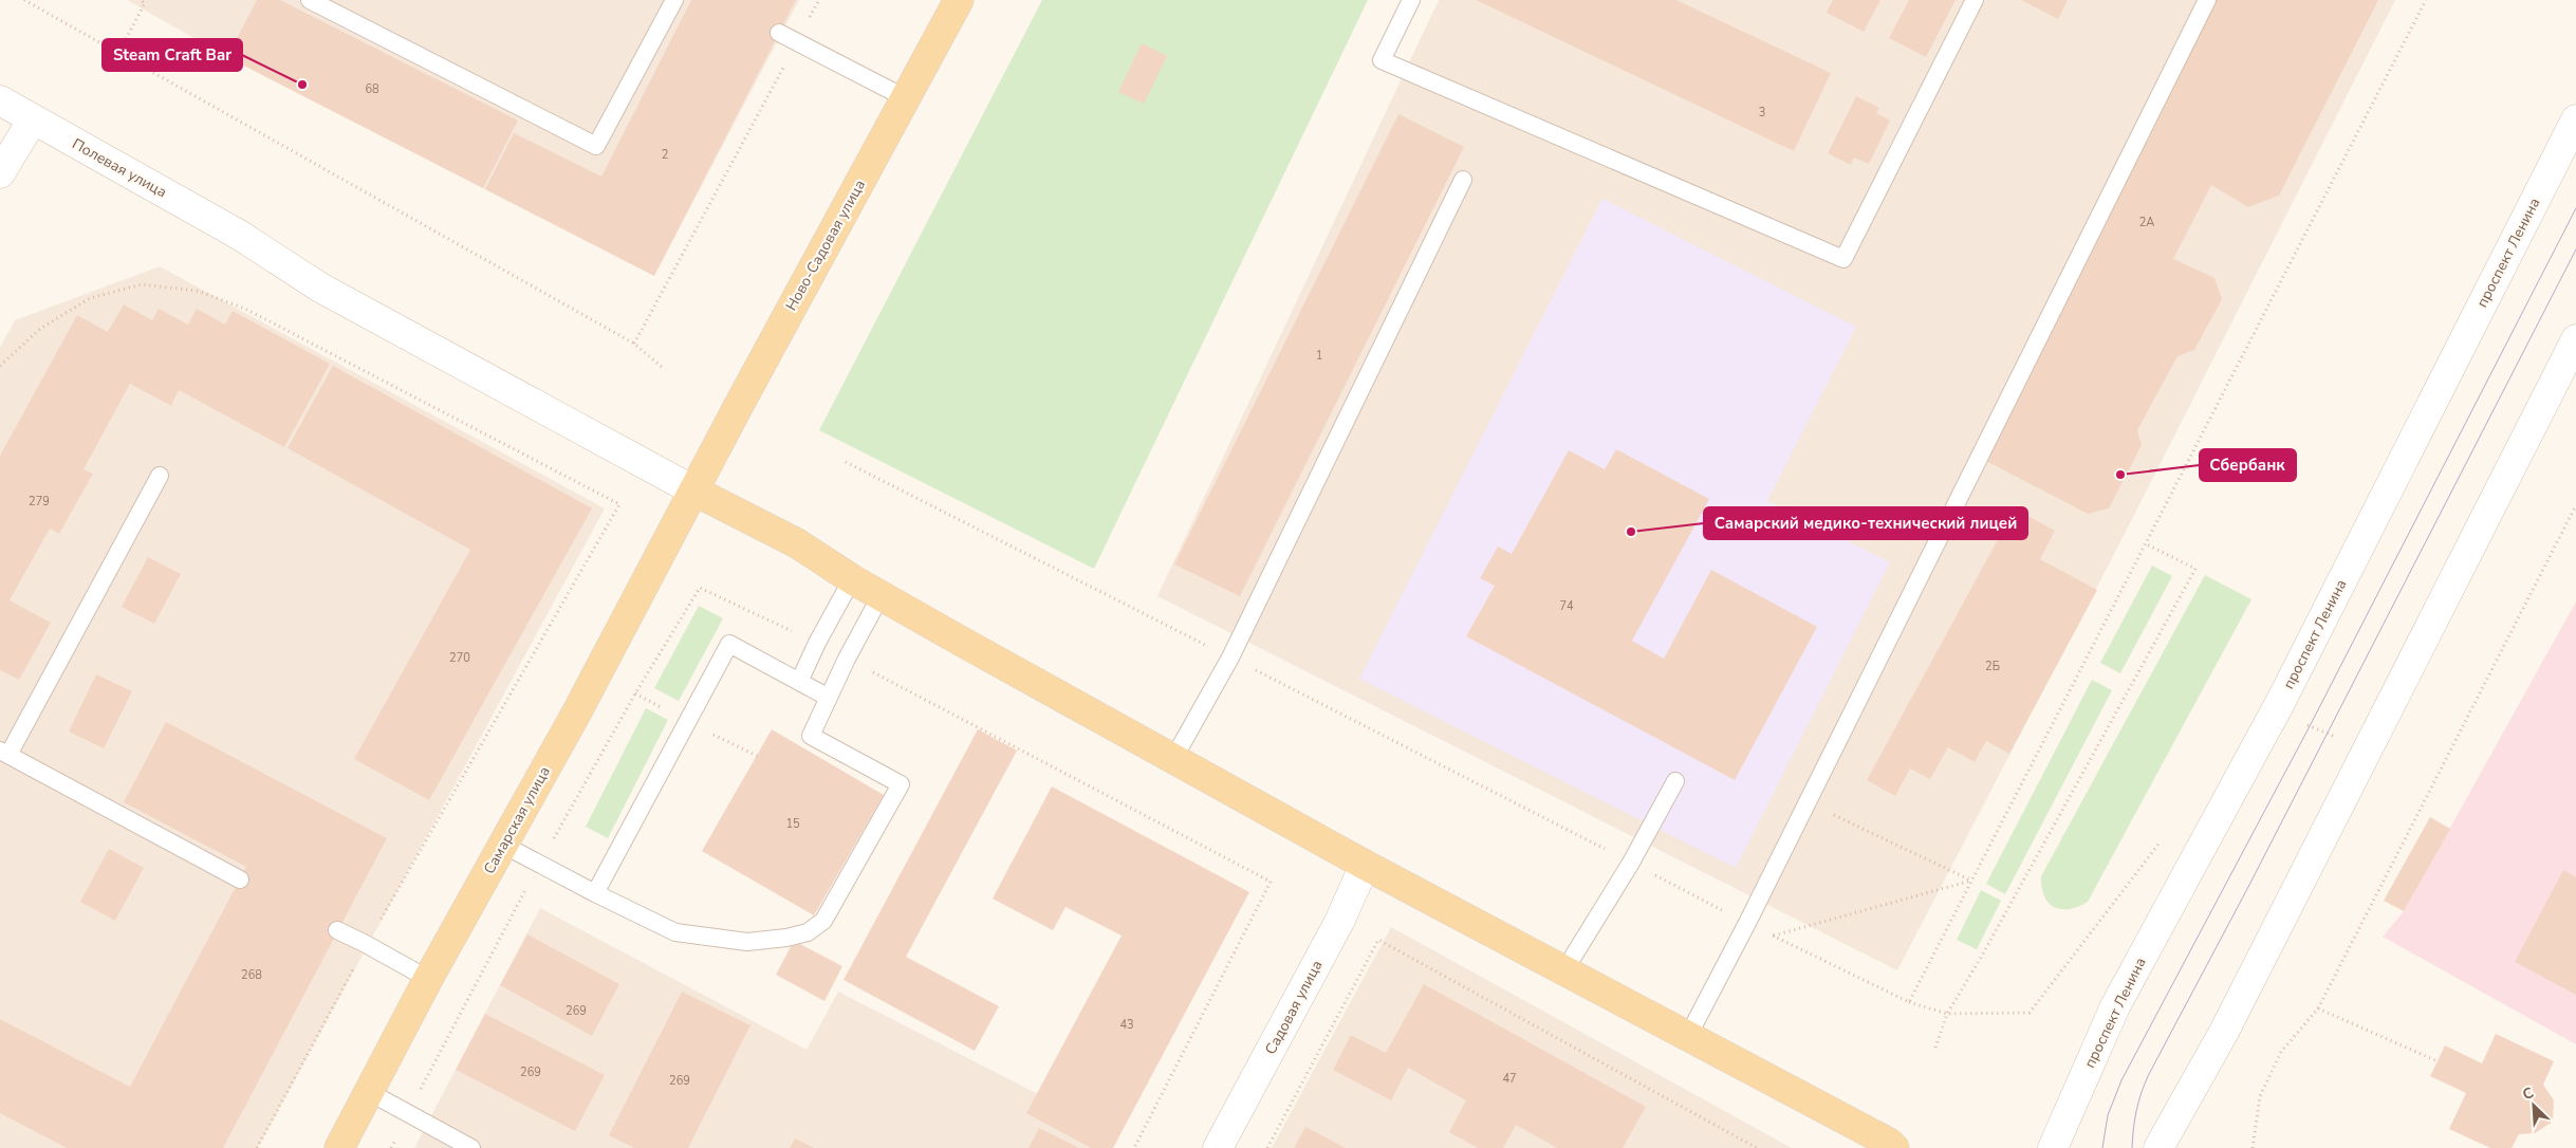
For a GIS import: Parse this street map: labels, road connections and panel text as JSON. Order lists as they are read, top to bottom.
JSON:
{
  "streets": {
    "main road": [
      "Полевая улица",
      "Ново-Садовая улица",
      "проспект Ленина",
      "Самарская улица",
      "Садовая улица"
    ]
  },
  "crossings": [
    ["Полевая улица", "Ново-Садовая улица"],
    ["Полевая улица", "Самарская улица"],
    ["Ново-Садовая улица", "Самарская улица"]
  ],
  "places": ["Steam Craft Bar", "Сбербанк", "Самарский медико-технический лицей"],
  "house_numbers": [
    "68",
    "3",
    "2",
    "2А",
    "1",
    "279",
    "74",
    "270",
    "2Б",
    "15",
    "268",
    "269",
    "43",
    "269",
    "47",
    "269"
  ],
  "north": "top left"
}
